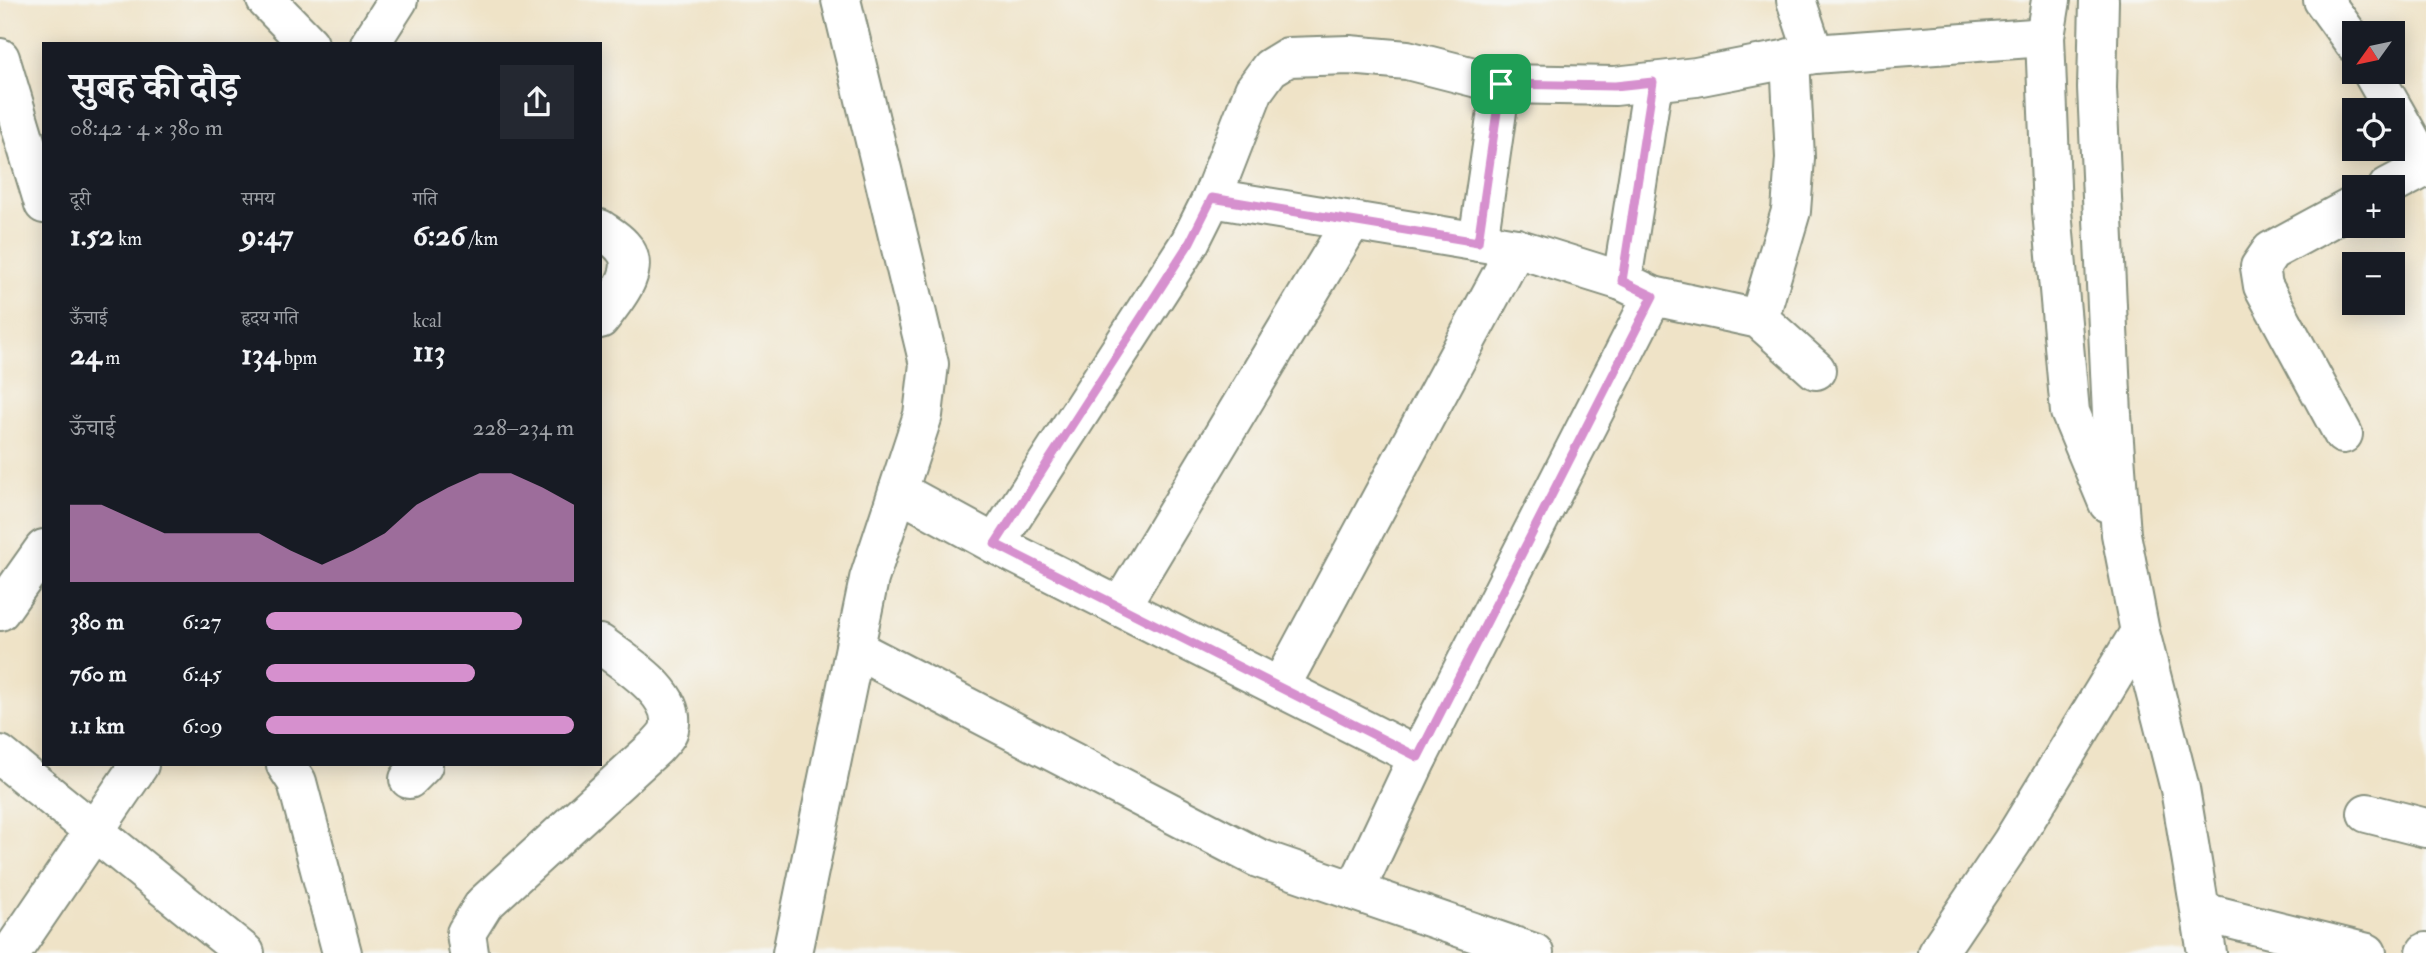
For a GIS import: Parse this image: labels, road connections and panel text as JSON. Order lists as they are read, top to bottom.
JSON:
{
  "north": "bottom left",
  "page": {
    "map_buttons": ["+", "−"],
    "heading": ["सुबह की दौड़", "08:42 · 4 × 380 m"],
    "stats": [
      ["दूरी", "1.52 km"],
      ["समय", "9:47"],
      ["गति", "6:26 /km"],
      ["ऊँचाई", "24 m"],
      ["हृदय गति", "134 bpm"],
      ["kcal", "113"]
    ],
    "chart": ["ऊँचाई", "228–234 m"],
    "list": [
      {
        "name": "380 m",
        "note": "6:27"
      },
      {
        "name": "760 m",
        "note": "6:45"
      },
      {
        "name": "1.1 km",
        "note": "6:09"
      }
    ]
  }
}
